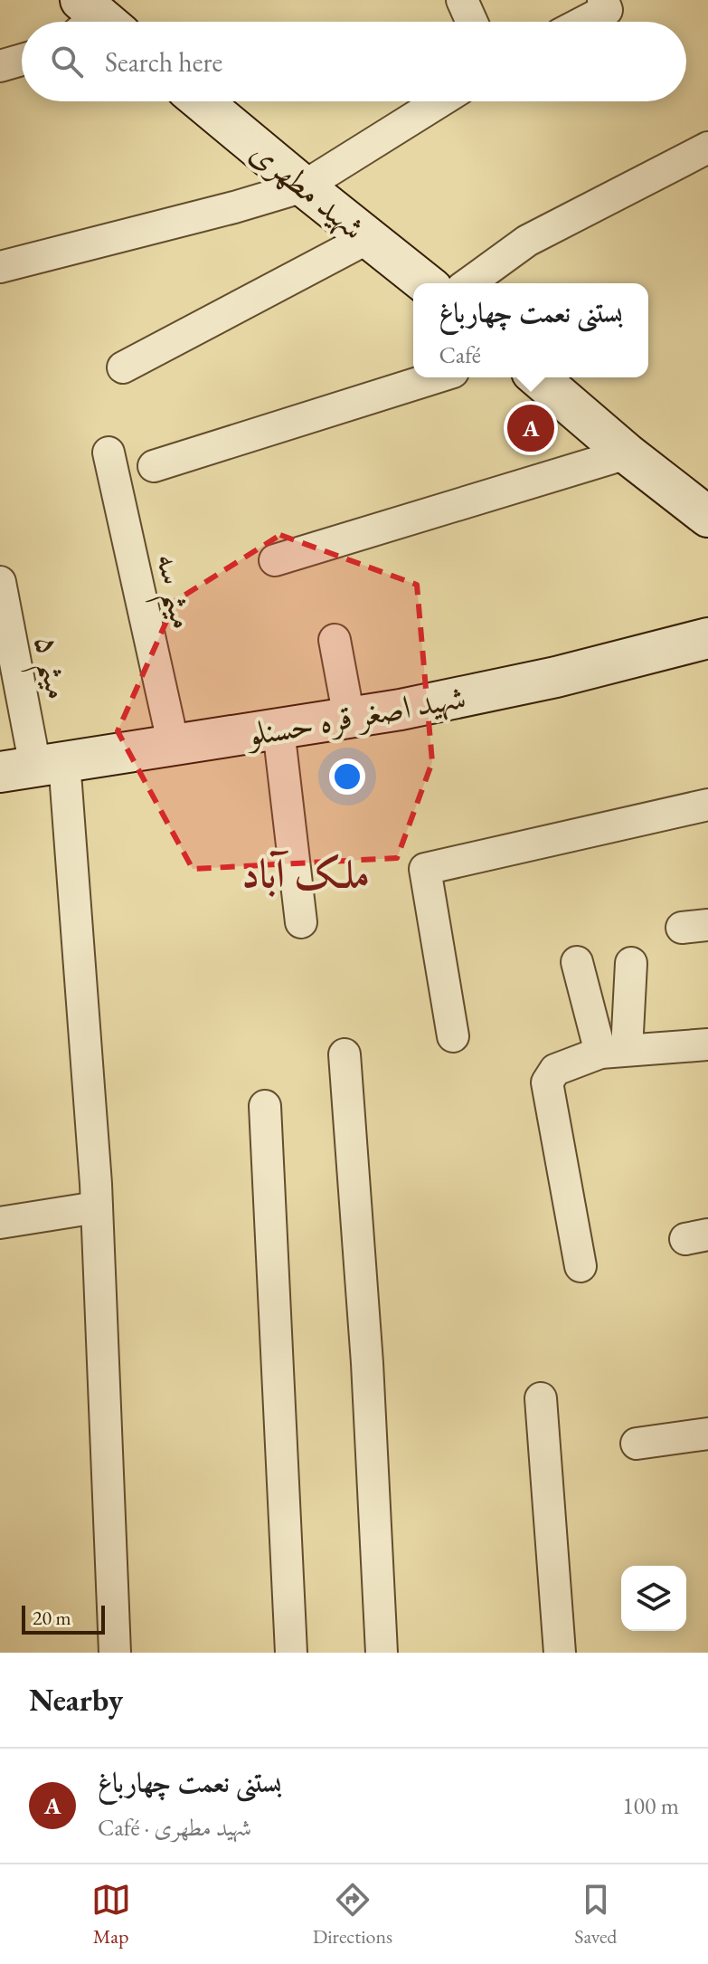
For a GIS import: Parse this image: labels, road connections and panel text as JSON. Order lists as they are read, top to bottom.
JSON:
{
  "streets": {
    "street": [
      "شهید مطهری",
      "میثم سه",
      "میثم ۵",
      "شهید اصغر قره حسنلو"
    ]
  },
  "crossings": [
    ["میثم سه", "شهید اصغر قره حسنلو"],
    ["میثم ۵", "شهید اصغر قره حسنلو"]
  ],
  "districts": ["ملک آباد"],
  "scale_bar": "20 m",
  "page": {
    "search": "Search here",
    "popup": ["بستنی نعمت چهارباغ", "Café"],
    "pins": "A",
    "scale": "20 m",
    "heading": "Nearby",
    "list": [
      {
        "mark": "A",
        "name": "بستنی نعمت چهارباغ",
        "note": "Café · شهید مطهری",
        "value": "100 m"
      }
    ],
    "nav": ["Map", "Directions", "Saved"]
  }
}
